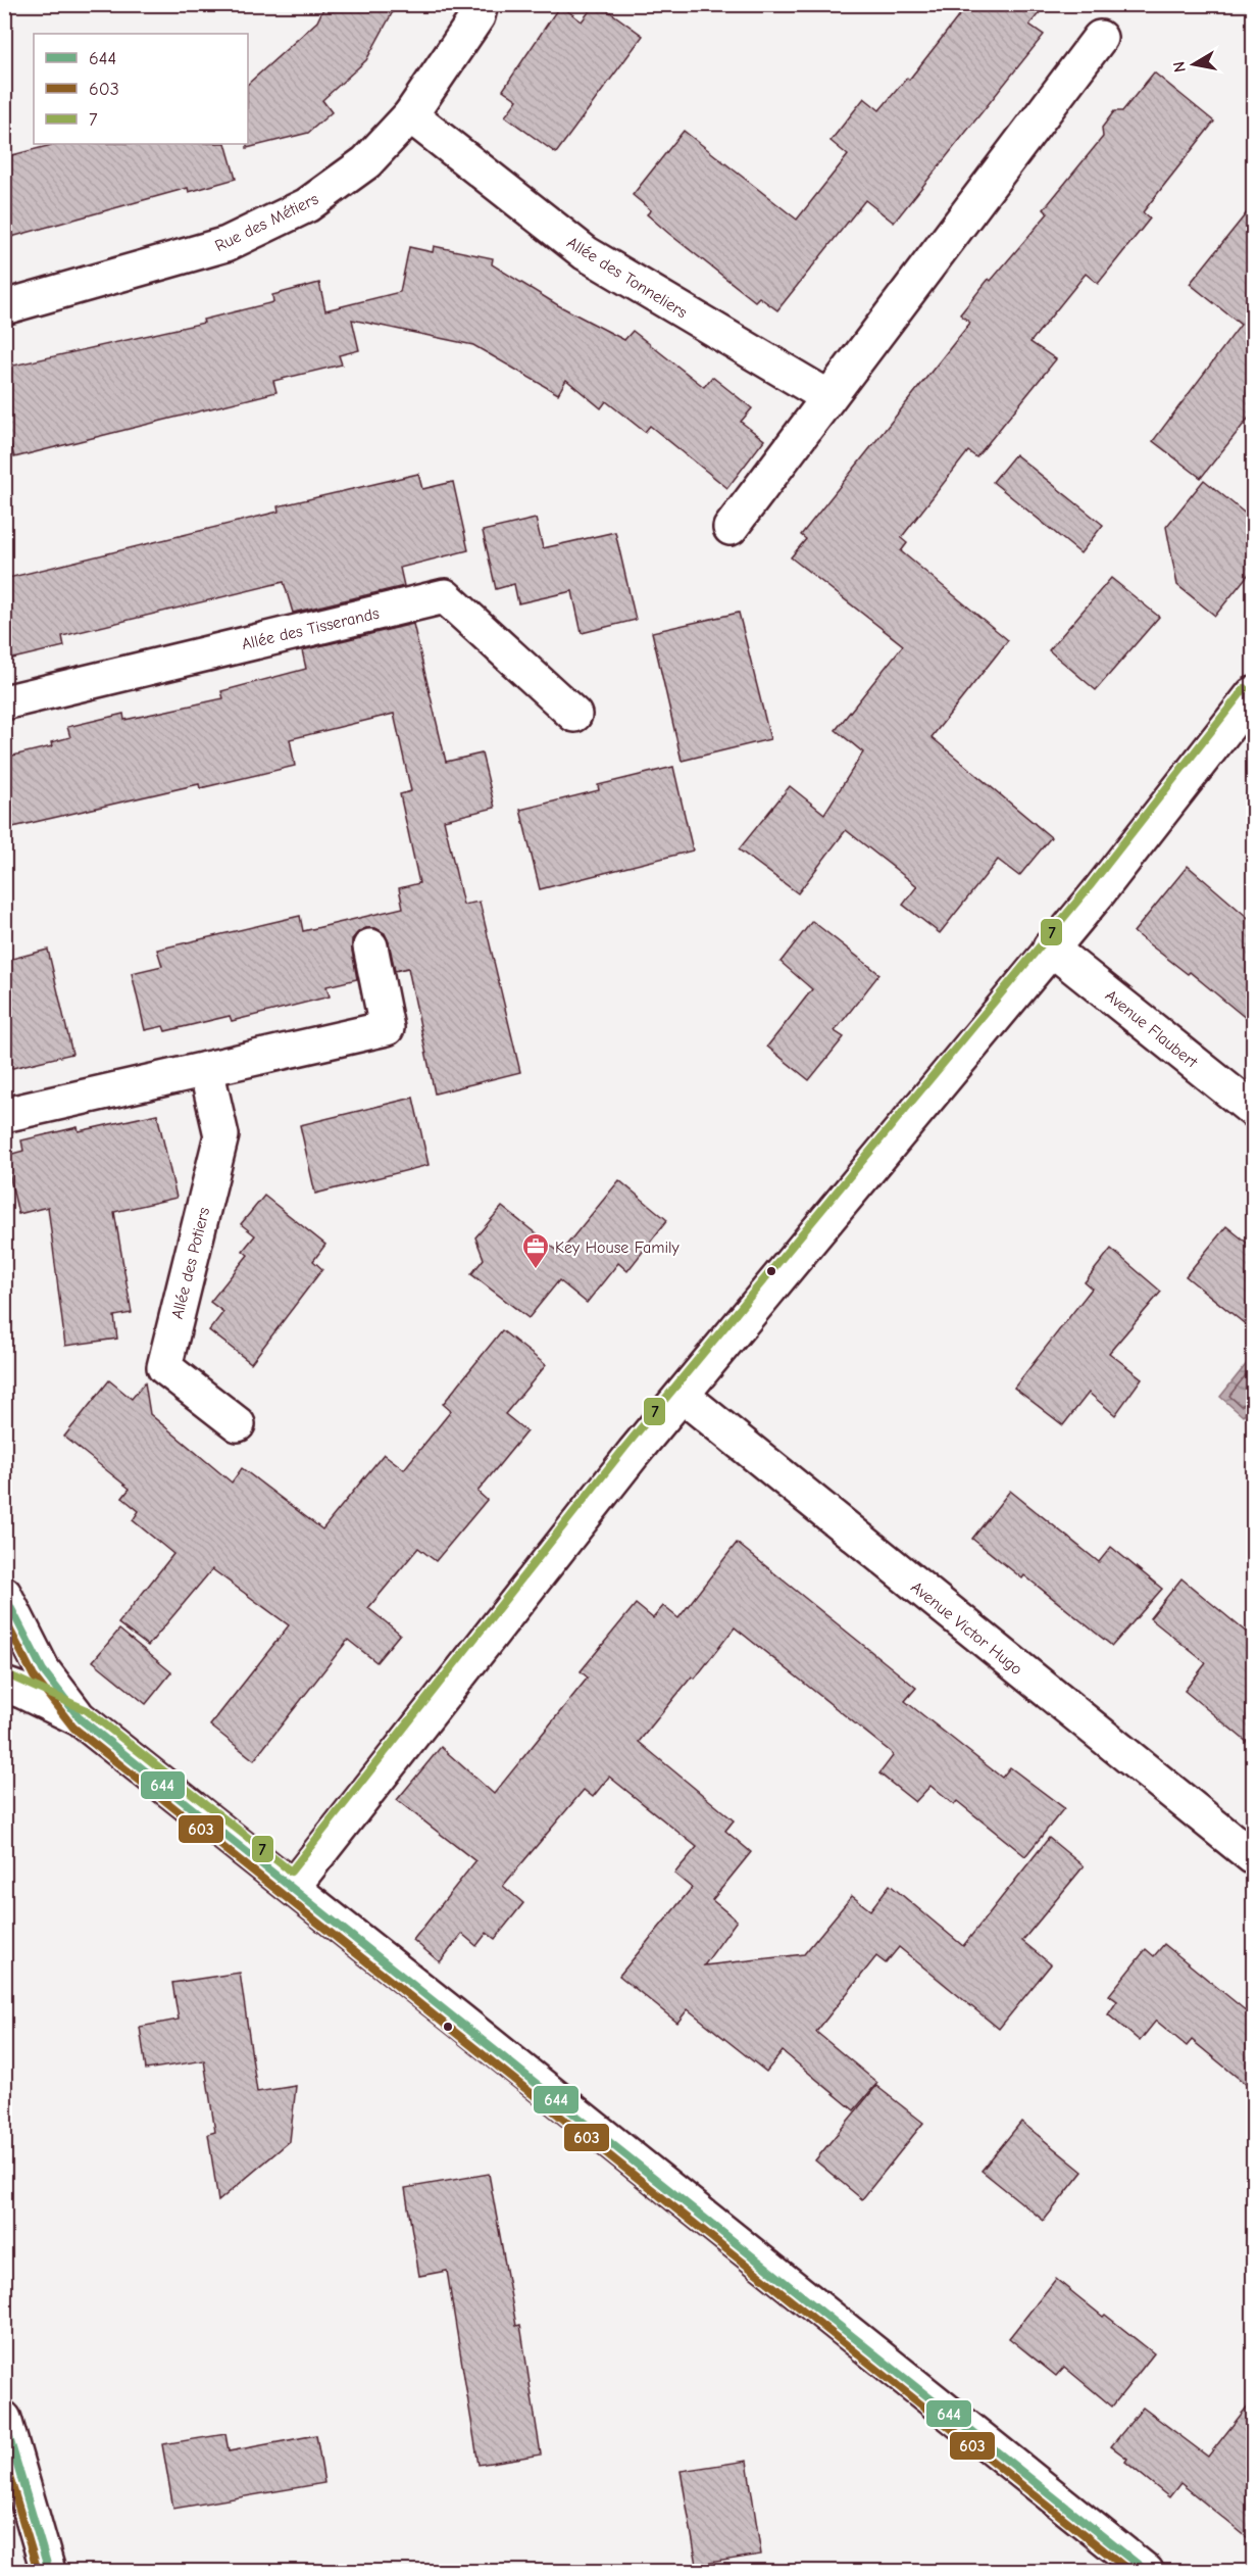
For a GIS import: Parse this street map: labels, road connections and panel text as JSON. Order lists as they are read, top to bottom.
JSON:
{
  "streets": {
    "street": [
      "Rue des Métiers",
      "Allée des Tonneliers",
      "Allée des Tisserands",
      "Avenue Flaubert",
      "Allée des Potiers",
      "Avenue Victor Hugo"
    ]
  },
  "crossings": [
    ["Rue des Métiers", "Allée des Tonneliers"]
  ],
  "places": {
    "office": ["Key House Family"]
  },
  "lines": ["transit line 7", "transit line 644", "transit line 603"],
  "legend": ["644", "603", "7"],
  "north": "left"
}
